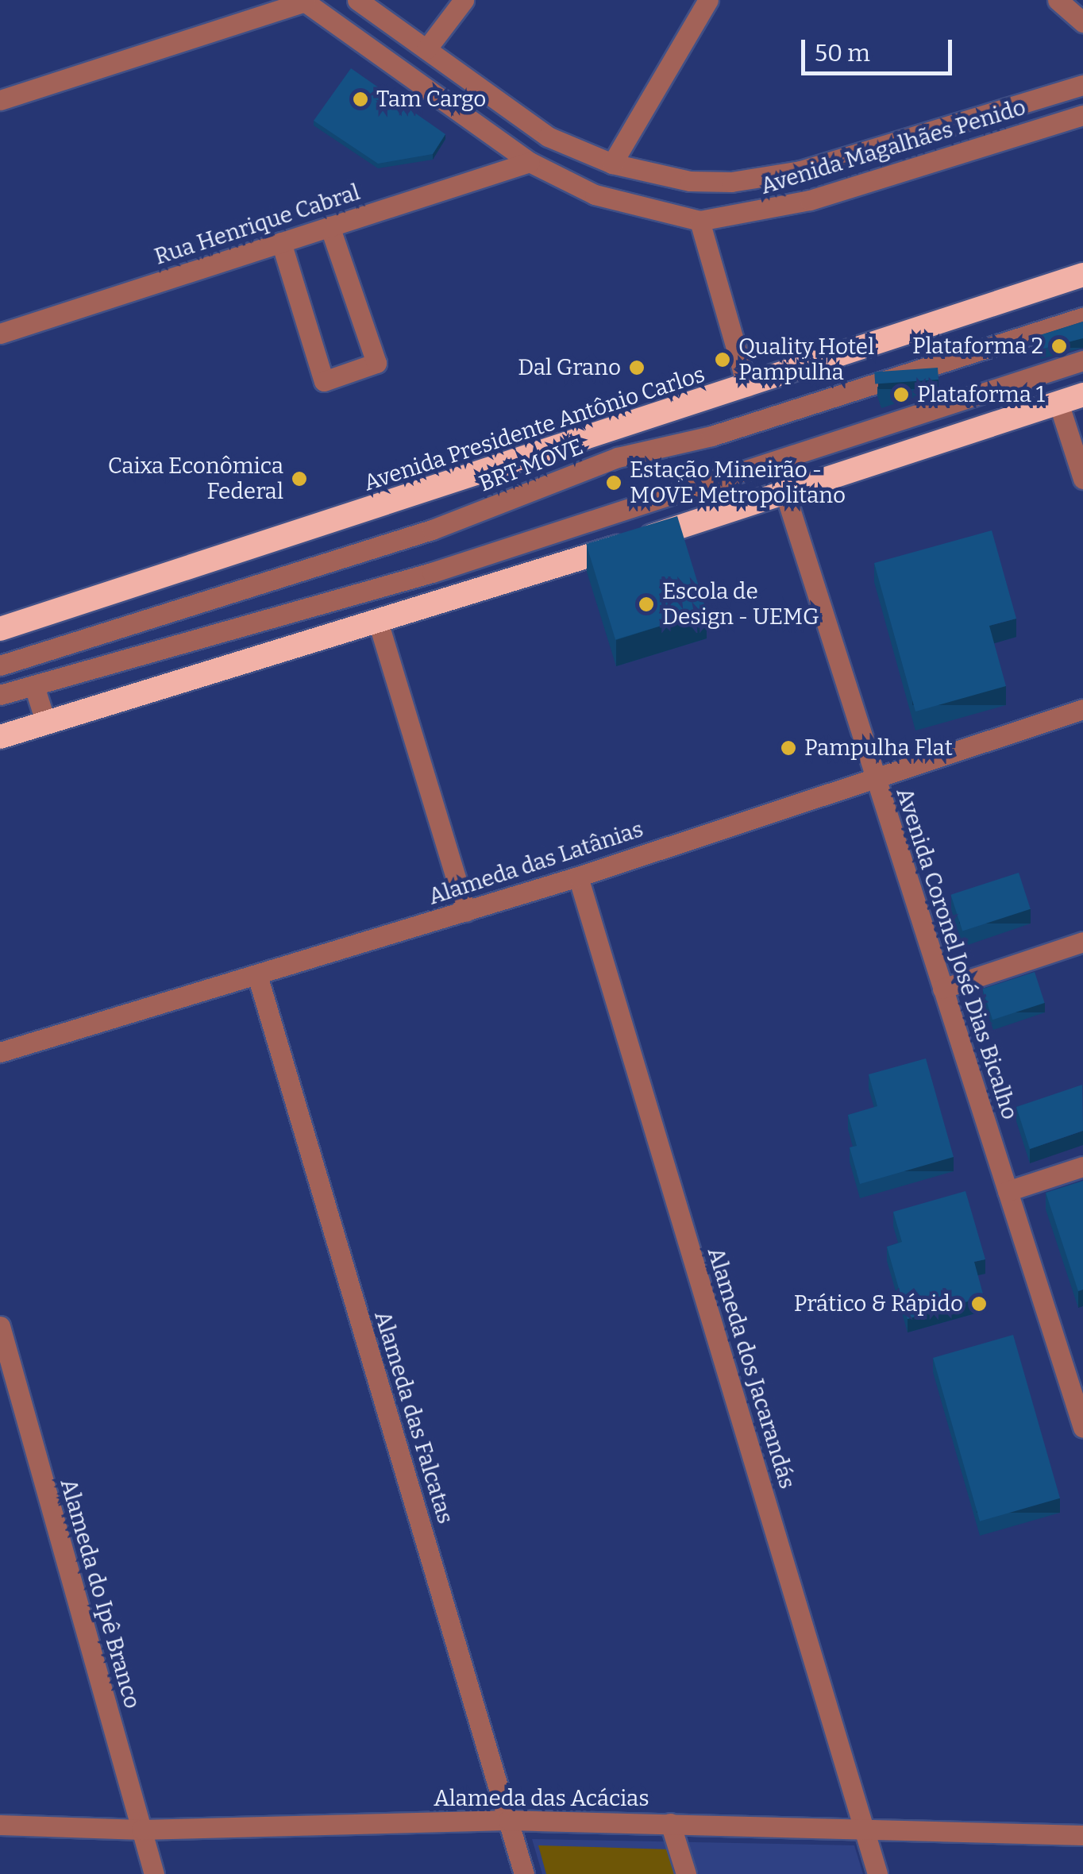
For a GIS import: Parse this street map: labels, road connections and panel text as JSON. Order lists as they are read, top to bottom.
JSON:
{
  "streets": {
    "highway": ["Avenida Presidente Antônio Carlos"],
    "street": [
      "Avenida Magalhães Penido",
      "Rua Henrique Cabral",
      "BRT MOVE",
      "Alameda das Latânias",
      "Avenida Coronel José Dias Bicalho",
      "Alameda dos Jacarandás",
      "Alameda das Falcatas",
      "Alameda do Ipê Branco",
      "Alameda das Acácias"
    ]
  },
  "crossings": [
    ["Avenida Magalhães Penido", "Rua Henrique Cabral"],
    ["Alameda das Latânias", "Avenida Coronel José Dias Bicalho"],
    ["Alameda das Latânias", "Alameda dos Jacarandás"],
    ["Alameda das Latânias", "Alameda das Falcatas"],
    ["Alameda dos Jacarandás", "Alameda das Acácias"],
    ["Alameda das Falcatas", "Alameda das Acácias"],
    ["Alameda do Ipê Branco", "Alameda das Acácias"]
  ],
  "places": [
    "Tam Cargo",
    "Plataforma 2",
    "Quality Hotel Pampulha",
    "Dal Grano",
    "Plataforma 1",
    "Caixa Econômica Federal",
    "Estação Mineirão - MOVE Metropolitano",
    "Escola de Design - UEMG",
    "Pampulha Flat",
    "Prático & Rápido"
  ],
  "scale_bar": "50 m"
}
